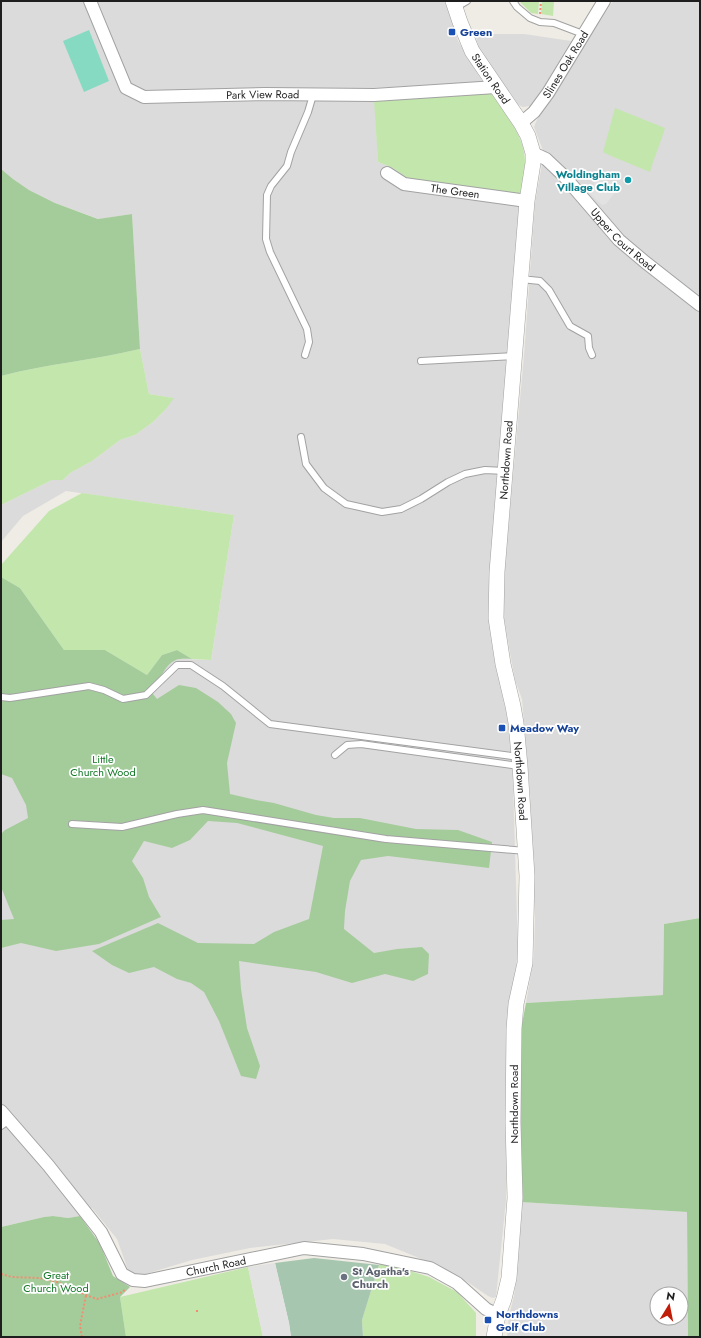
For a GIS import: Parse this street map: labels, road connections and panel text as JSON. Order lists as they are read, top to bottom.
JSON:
{
  "streets": {
    "street": [
      "Slines Oak Road",
      "Station Road",
      "Park View Road",
      "The Green",
      "Upper Court Road",
      "Northdown Road",
      "Church Road"
    ]
  },
  "crossings": [
    ["Slines Oak Road", "Station Road"],
    ["Station Road", "Park View Road"],
    ["Station Road", "Upper Court Road"],
    ["Station Road", "Northdown Road"],
    ["The Green", "Northdown Road"],
    ["Upper Court Road", "Northdown Road"],
    ["Northdown Road", "Church Road"]
  ],
  "parks": ["Little Church Wood", "Great Church Wood"],
  "places": {
    "transit": ["Green", "Meadow Way", "Northdowns Golf Club"],
    "other": ["Woldingham Village Club", "St Agatha's Church"]
  },
  "north": "top"
}
